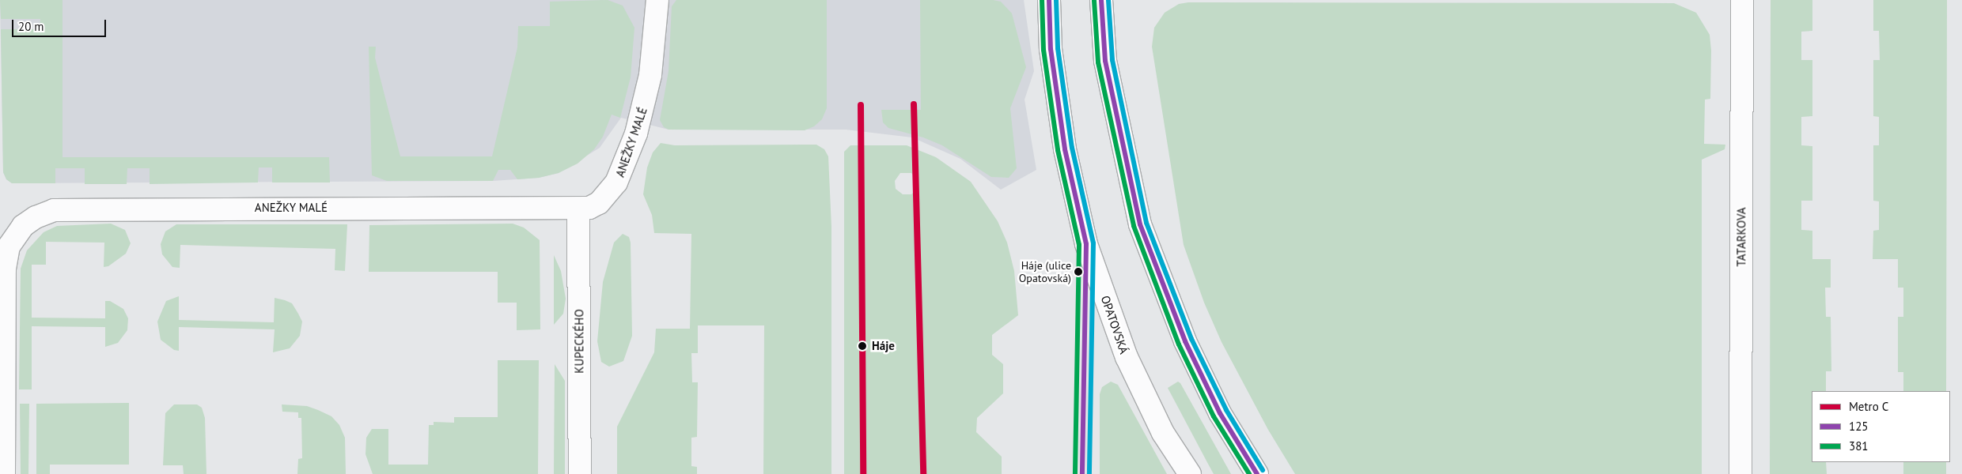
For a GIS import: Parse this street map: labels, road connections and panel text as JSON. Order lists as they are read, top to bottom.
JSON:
{
  "streets": {
    "street": [
      "ANEŽKY MALÉ",
      "TATARKOVA",
      "OPATOVSKÁ",
      "KUPECKÉHO"
    ]
  },
  "crossings": [
    ["ANEŽKY MALÉ", "KUPECKÉHO"]
  ],
  "places": ["Háje (ulice Opatovská)", "Háje"],
  "lines": ["transit line 125", "transit line 381", "metro line C"],
  "legend": ["Metro C", "125", "381"],
  "scale_bar": "20 m"
}
